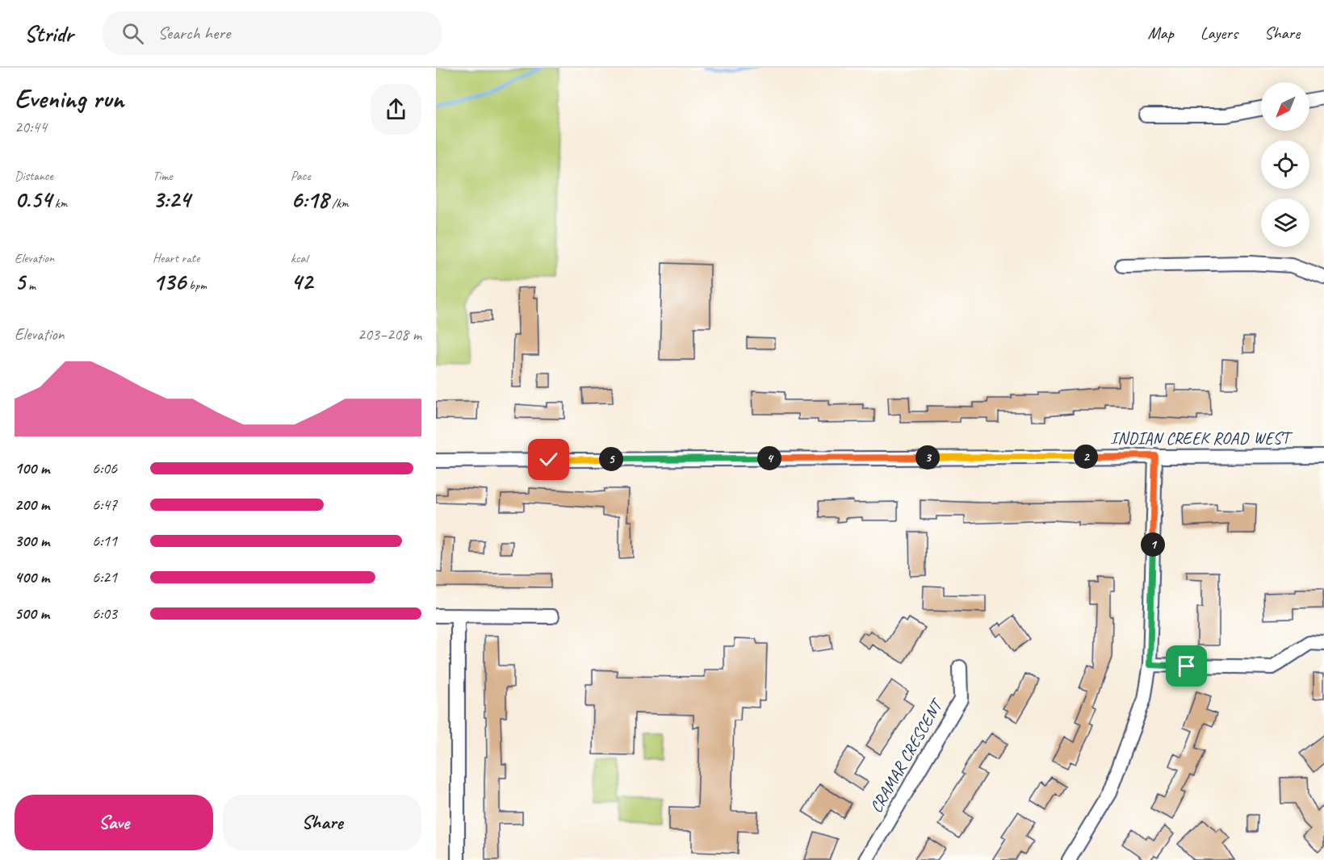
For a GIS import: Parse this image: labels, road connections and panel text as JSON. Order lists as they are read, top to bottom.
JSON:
{
  "streets": {
    "street": ["INDIAN CREEK ROAD WEST", "CRAMAR CRESCENT"]
  },
  "north": "bottom left",
  "page": {
    "header": "Stridr",
    "search": "Search here",
    "nav": ["Map", "Layers", "Share"],
    "heading": ["Evening run", "20:44"],
    "stats": [
      ["Distance", "0.54 km"],
      ["Time", "3:24"],
      ["Pace", "6:18 /km"],
      ["Elevation", "5 m"],
      ["Heart rate", "136 bpm"],
      ["kcal", "42"]
    ],
    "chart": ["Elevation", "203–208 m"],
    "pins": [
      "2",
      "3",
      "4",
      "5",
      "1"
    ],
    "list": [
      {
        "name": "100 m",
        "note": "6:06"
      },
      {
        "name": "200 m",
        "note": "6:47"
      },
      {
        "name": "300 m",
        "note": "6:11"
      },
      {
        "name": "400 m",
        "note": "6:21"
      },
      {
        "name": "500 m",
        "note": "6:03"
      }
    ],
    "buttons": ["Save", "Share"]
  }
}
